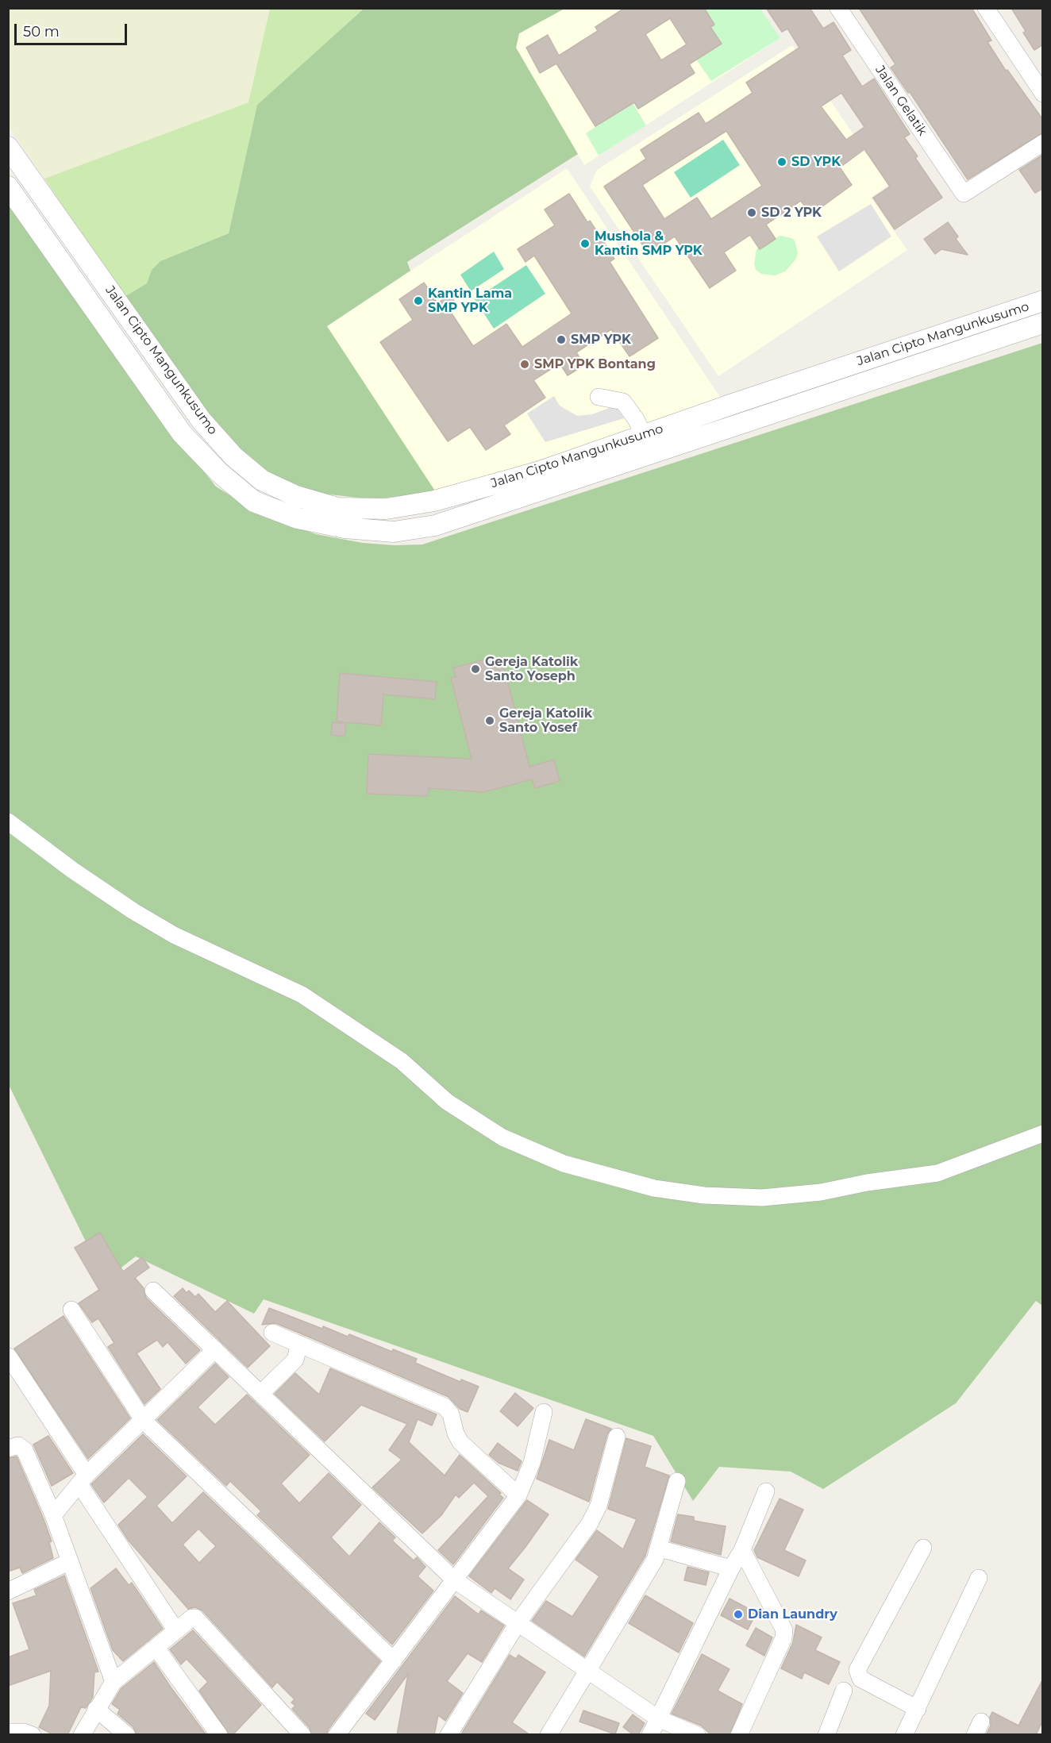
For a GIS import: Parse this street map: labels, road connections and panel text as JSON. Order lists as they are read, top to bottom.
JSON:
{
  "streets": {
    "street": ["Jalan Gelatik", "Jalan Cipto Mangunkusumo"]
  },
  "places": [
    "SD YPK",
    "SD 2 YPK",
    "Mushola & Kantin SMP YPK",
    "Kantin Lama SMP YPK",
    "SMP YPK",
    "SMP YPK Bontang",
    "Gereja Katolik Santo Yoseph",
    "Gereja Katolik Santo Yosef",
    "Dian Laundry"
  ],
  "scale_bar": "50 m"
}
